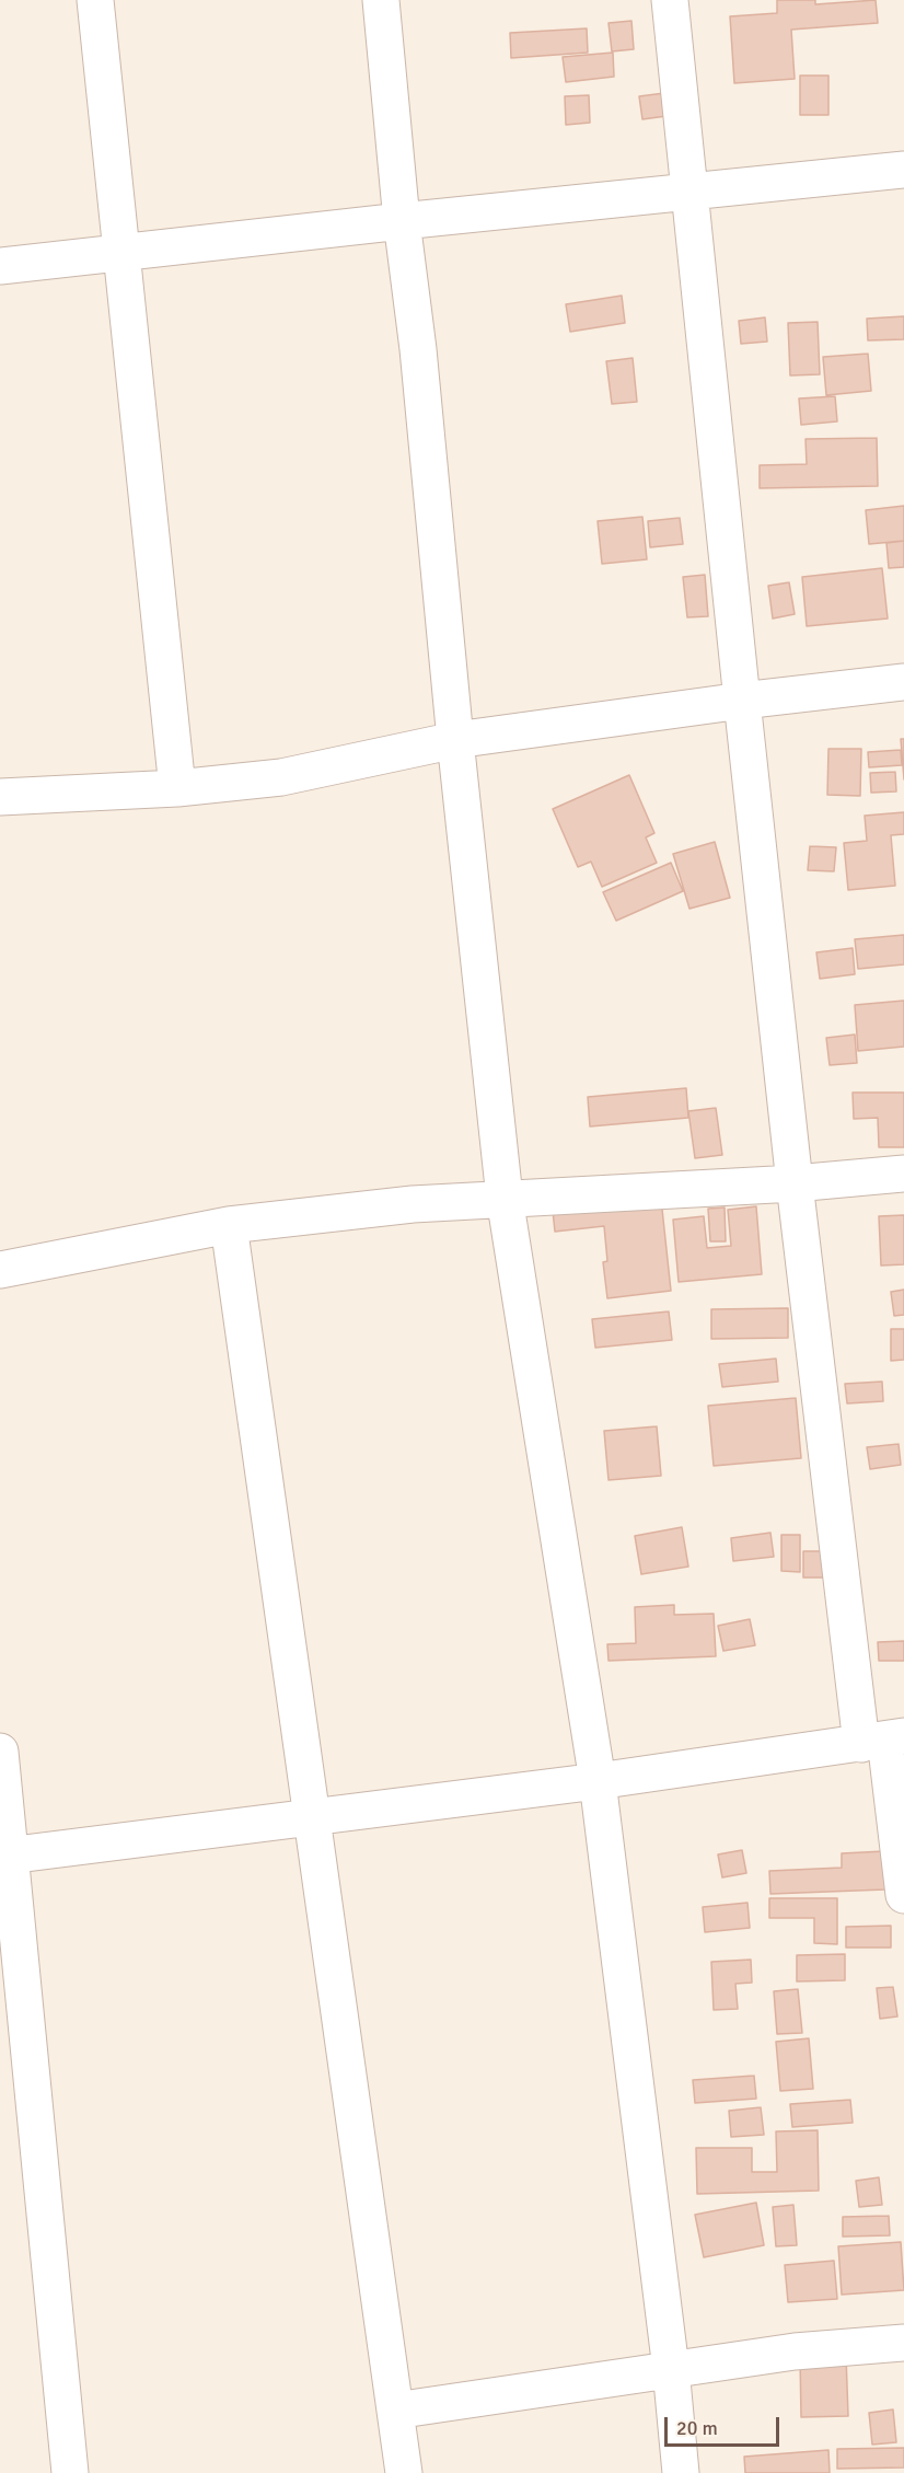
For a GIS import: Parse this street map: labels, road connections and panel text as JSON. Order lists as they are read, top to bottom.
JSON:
{
  "scale_bar": "20 m"
}
